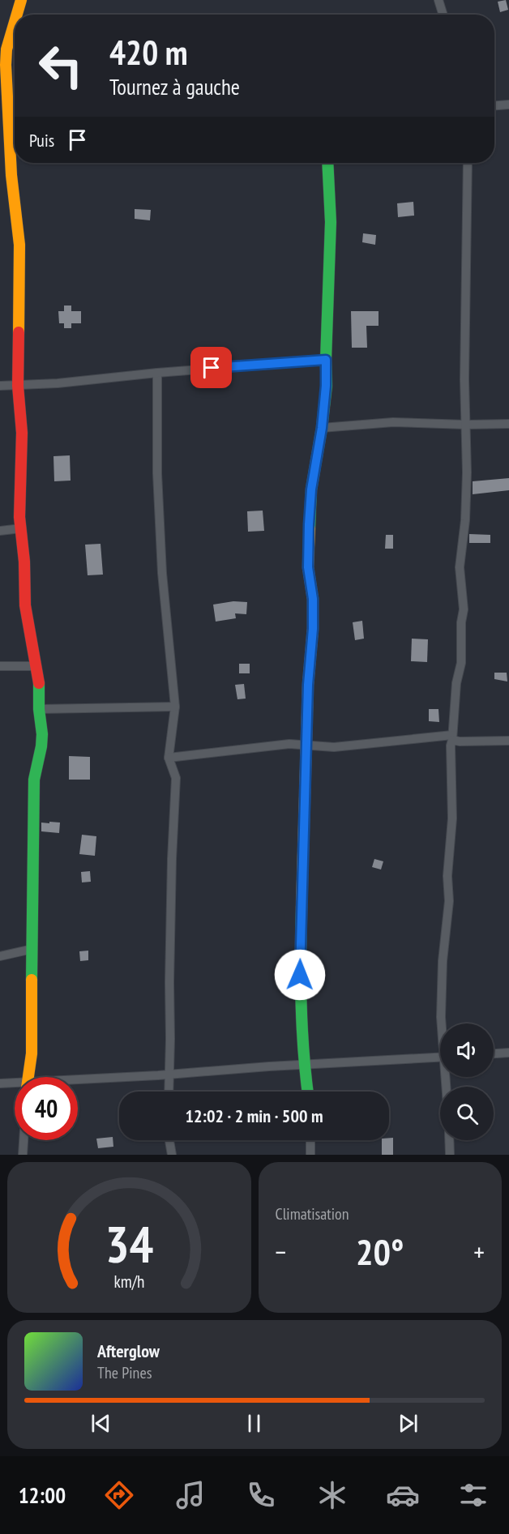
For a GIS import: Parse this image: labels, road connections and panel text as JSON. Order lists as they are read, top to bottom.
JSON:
{
  "page": {
    "turn": ["420 m", "Tournez à gauche"],
    "then": "Puis",
    "limit": "40",
    "trip": "12:02 · 2 min · 500 m",
    "tile": "Climatisation",
    "heat": ["−", "20°", "+"],
    "song": ["Afterglow", "The Pines"],
    "tabs": "12:00",
    "gauge": ["34", "km/h"]
  }
}
